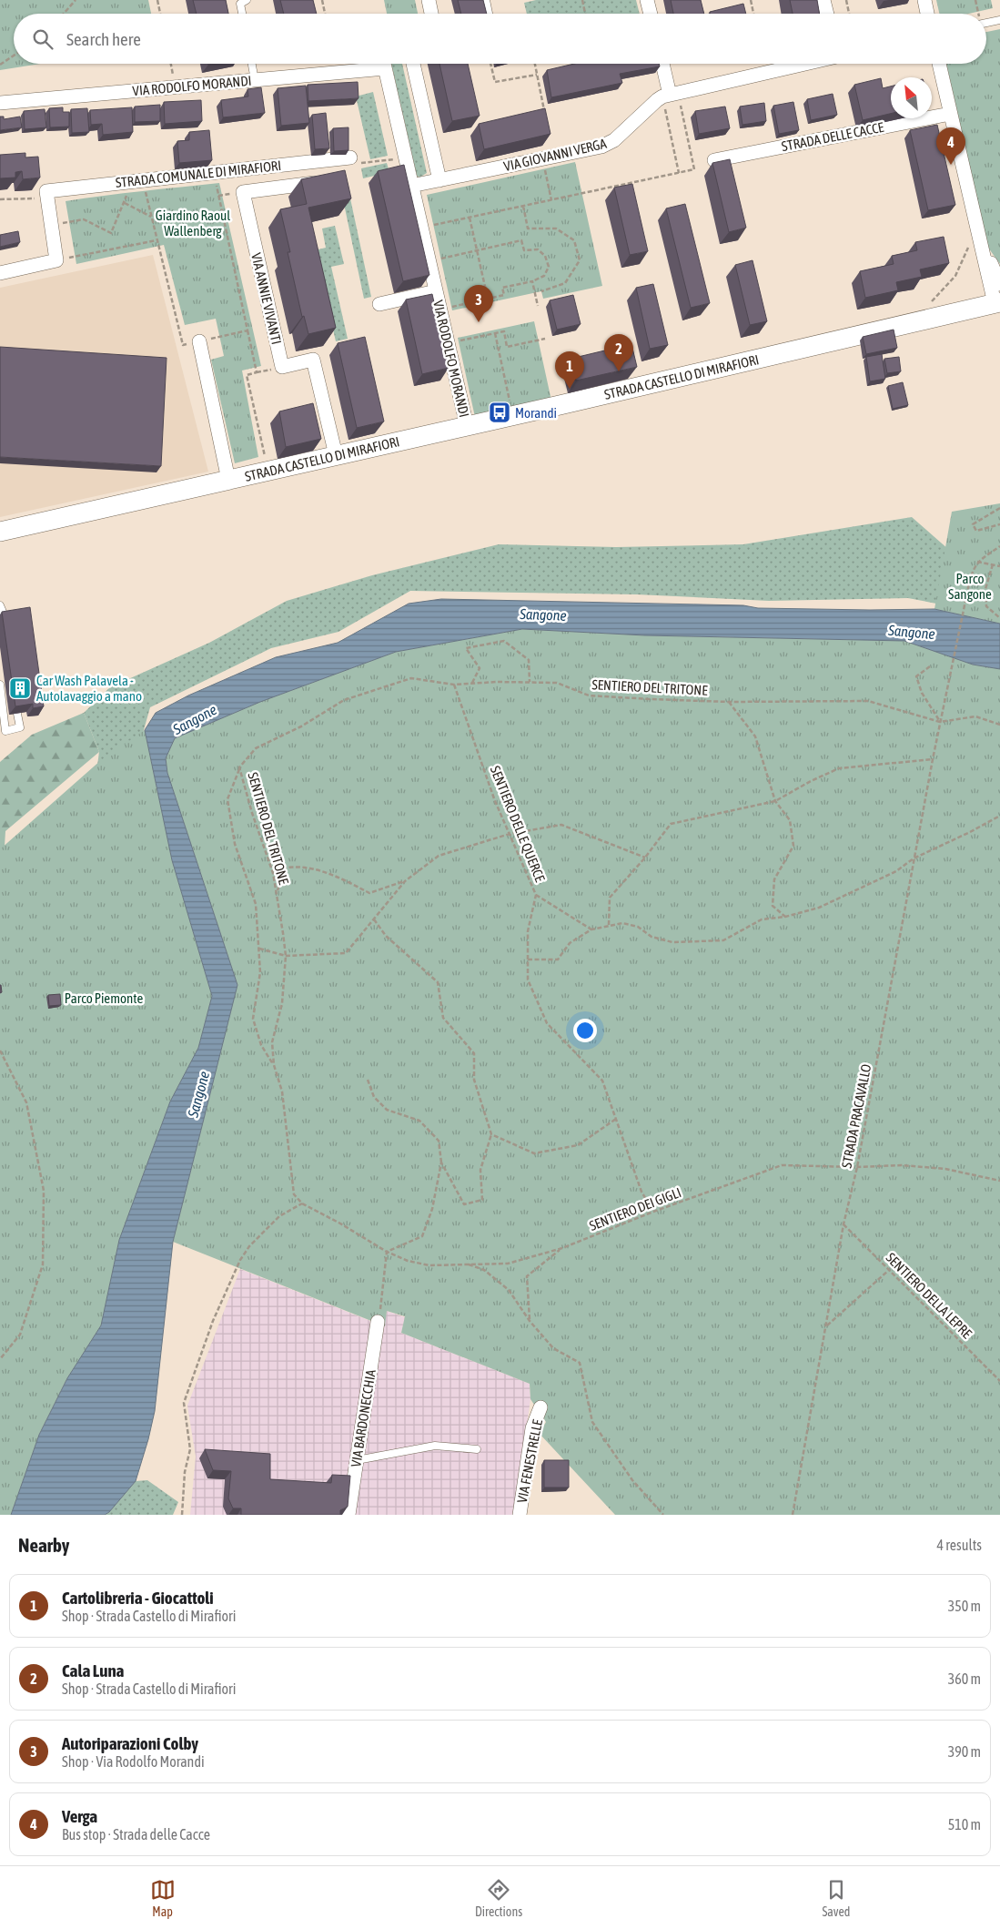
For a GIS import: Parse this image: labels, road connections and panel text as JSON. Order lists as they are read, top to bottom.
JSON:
{
  "streets": {
    "street": [
      "VIA RODOLFO MORANDI",
      "STRADA DELLE CACCE",
      "VIA GIOVANNI VERGA",
      "STRADA COMUNALE DI MIRAFIORI",
      "VIA ANNIE VIVANTI",
      "STRADA CASTELLO DI MIRAFIORI",
      "VIA BARDONECCHIA",
      "VIA FENESTRELLE"
    ],
    "path": [
      "SENTIERO DEL TRITONE",
      "SENTIERO DELLE QUERCE",
      "STRADA PRACAVALLO",
      "SENTIERO DEI GIGLI",
      "SENTIERO DELLA LEPRE"
    ]
  },
  "crossings": [
    ["VIA RODOLFO MORANDI", "STRADA CASTELLO DI MIRAFIORI"],
    ["VIA ANNIE VIVANTI", "STRADA CASTELLO DI MIRAFIORI"],
    ["SENTIERO DEL TRITONE", "SENTIERO DELLE QUERCE"],
    ["SENTIERO DEL TRITONE", "STRADA PRACAVALLO"],
    ["SENTIERO DEL TRITONE", "SENTIERO DEI GIGLI"],
    ["SENTIERO DELLE QUERCE", "SENTIERO DEI GIGLI"],
    ["STRADA PRACAVALLO", "SENTIERO DEI GIGLI"],
    ["STRADA PRACAVALLO", "SENTIERO DELLA LEPRE"]
  ],
  "water": ["Sangone"],
  "parks": ["Giardino Raoul Wallenberg", "Parco Sangone", "Parco Piemonte"],
  "places": {
    "bus stop": ["Morandi"],
    "building": ["Car Wash Palavela - Autolavaggio a mano"]
  },
  "north": "top left",
  "page": {
    "search": "Search here",
    "pins": [
      "4",
      "3",
      "2",
      "1"
    ],
    "heading": ["Nearby", "4 results"],
    "list": [
      {
        "mark": "1",
        "name": "Cartolibreria - Giocattoli",
        "note": "Shop · Strada Castello di Mirafiori",
        "value": "350 m"
      },
      {
        "mark": "2",
        "name": "Cala Luna",
        "note": "Shop · Strada Castello di Mirafiori",
        "value": "360 m"
      },
      {
        "mark": "3",
        "name": "Autoriparazioni Colby",
        "note": "Shop · Via Rodolfo Morandi",
        "value": "390 m"
      },
      {
        "mark": "4",
        "name": "Verga",
        "note": "Bus stop · Strada delle Cacce",
        "value": "510 m"
      }
    ],
    "nav": ["Map", "Directions", "Saved"]
  }
}
